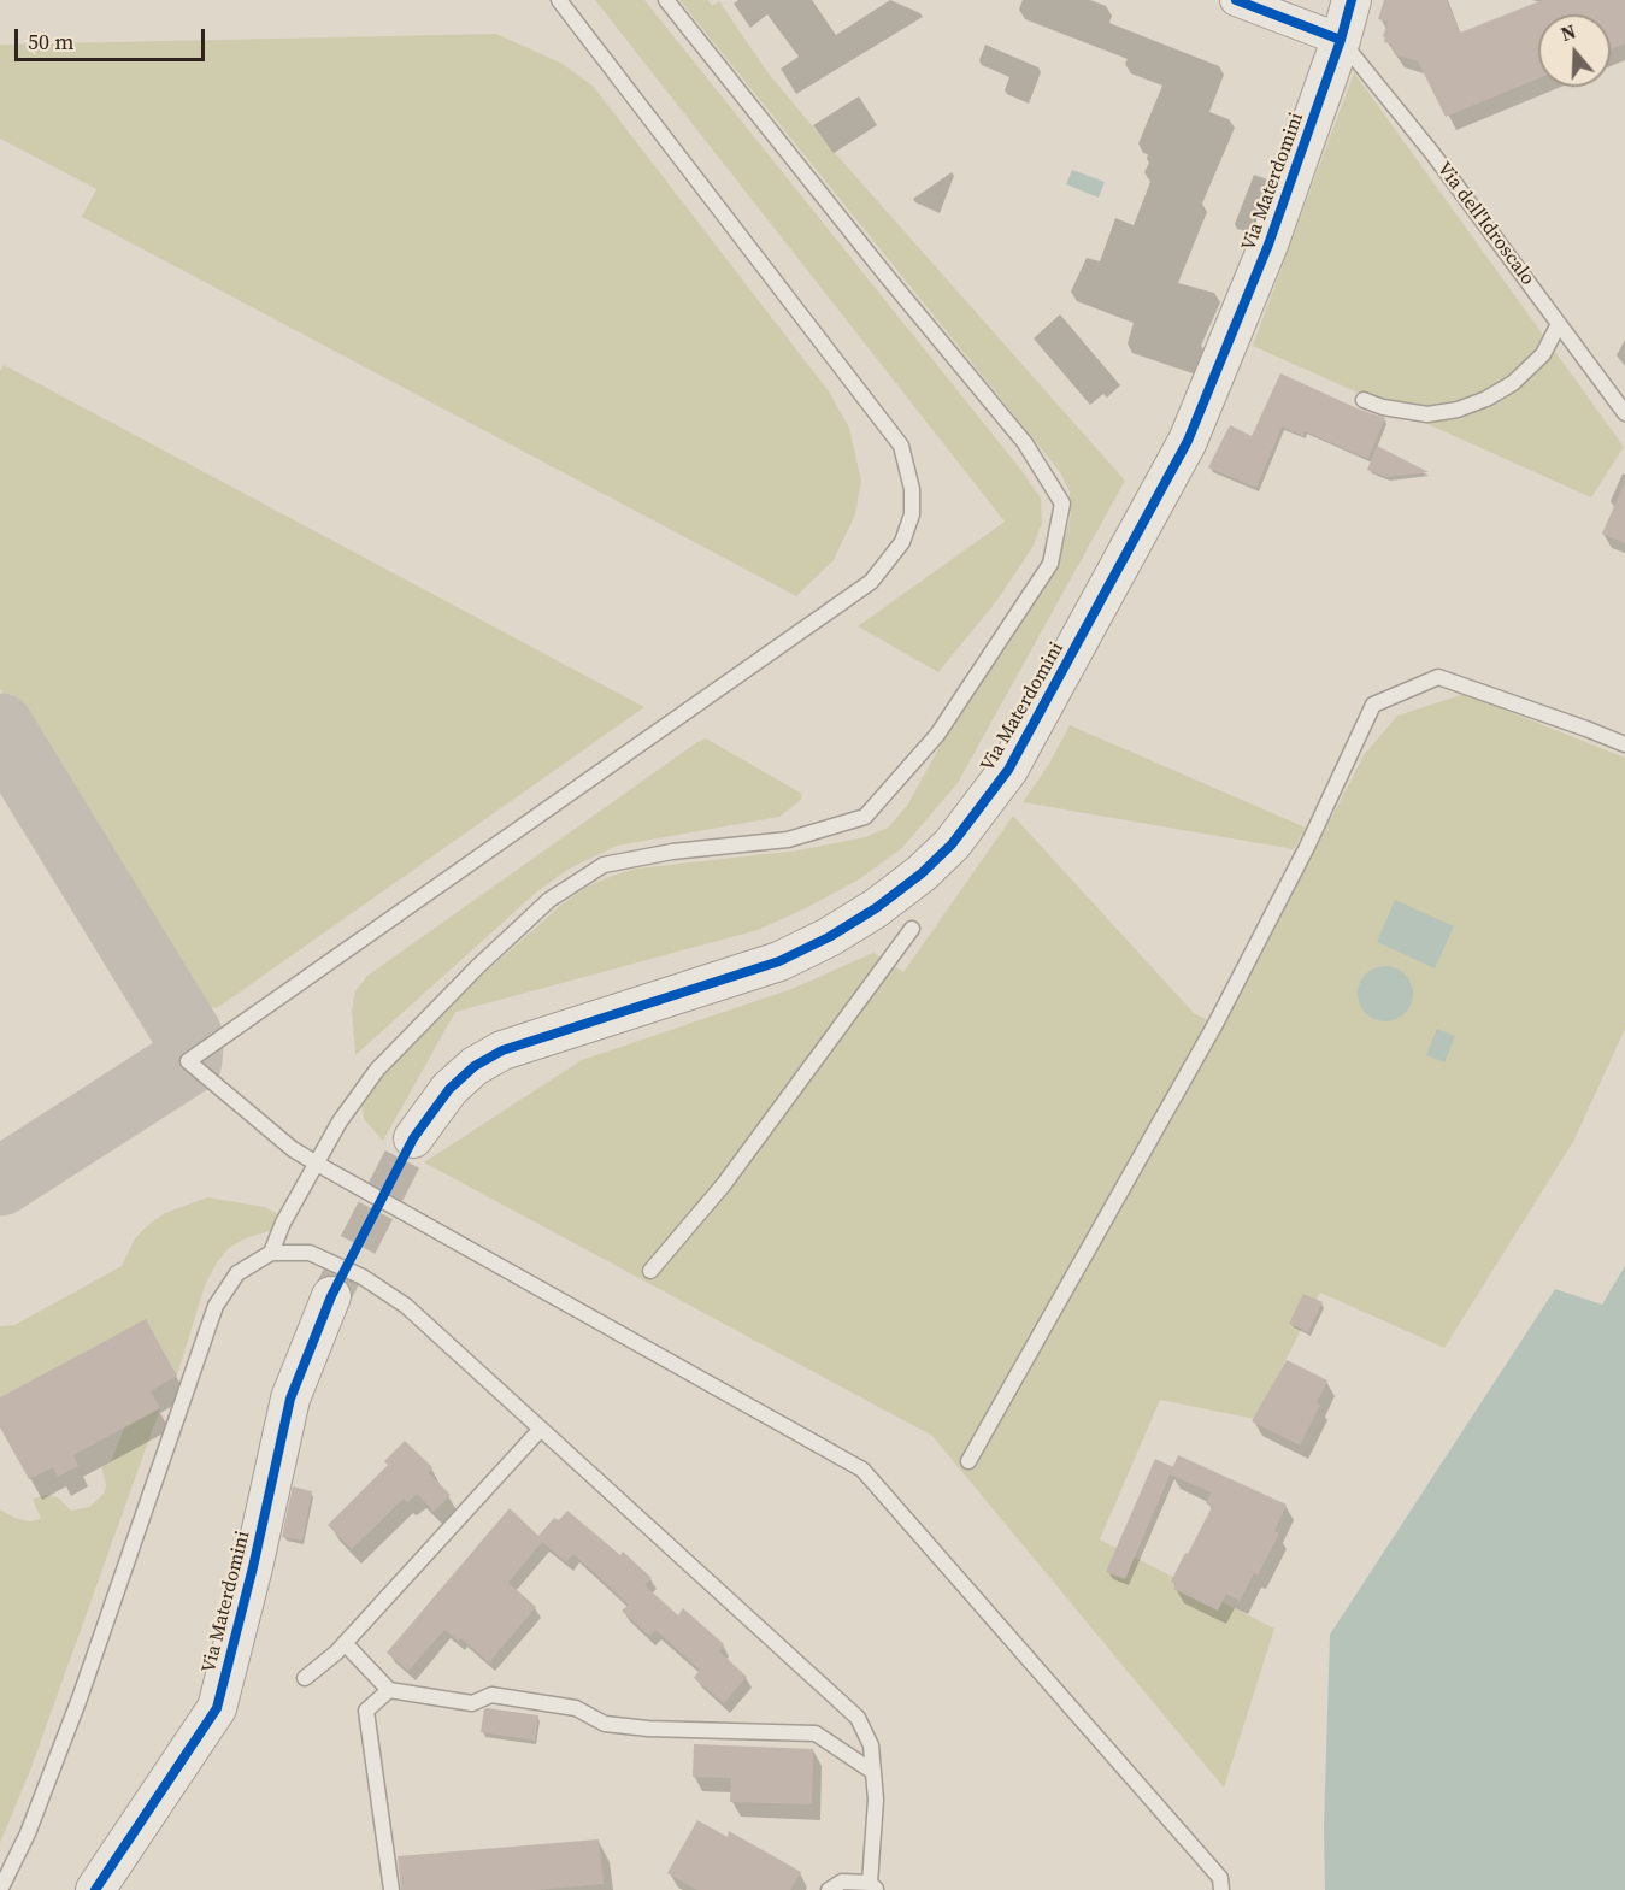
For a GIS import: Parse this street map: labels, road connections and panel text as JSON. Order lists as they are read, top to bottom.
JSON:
{
  "streets": {
    "street": ["Via Materdomini"],
    "lane": ["Via dell'Idroscalo"]
  },
  "crossings": [
    ["Via Materdomini", "Via dell'Idroscalo"]
  ],
  "scale_bar": "50 m",
  "north": "top"
}
